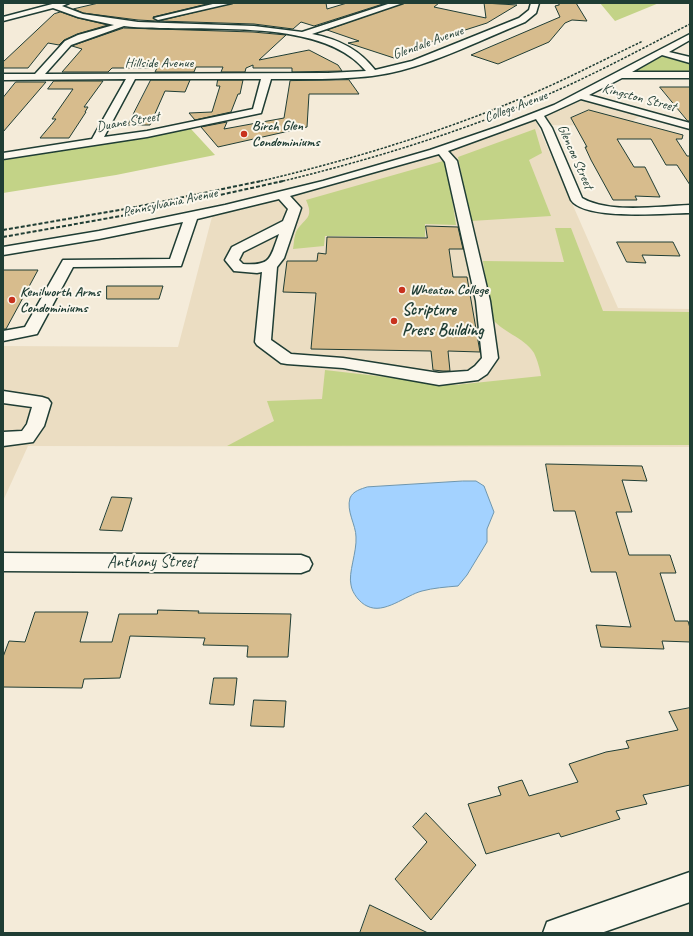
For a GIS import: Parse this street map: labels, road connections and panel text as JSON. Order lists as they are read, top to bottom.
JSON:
{
  "streets": {
    "street": [
      "Glendale Avenue",
      "Hillside Avenue",
      "Kingston Street",
      "College Avenue",
      "Duane Street",
      "Glencoe Street",
      "Pennsylvania Avenue",
      "Anthony Street"
    ]
  },
  "crossings": [
    ["Glendale Avenue", "Hillside Avenue"],
    ["Hillside Avenue", "Duane Street"],
    ["Kingston Street", "College Avenue"],
    ["College Avenue", "Glencoe Street"],
    ["College Avenue", "Pennsylvania Avenue"]
  ],
  "places": [
    "Birch Glen Condominiums",
    "Wheaton College",
    "Kenilworth Arms Condominiums",
    "Scripture Press Building"
  ]
}
